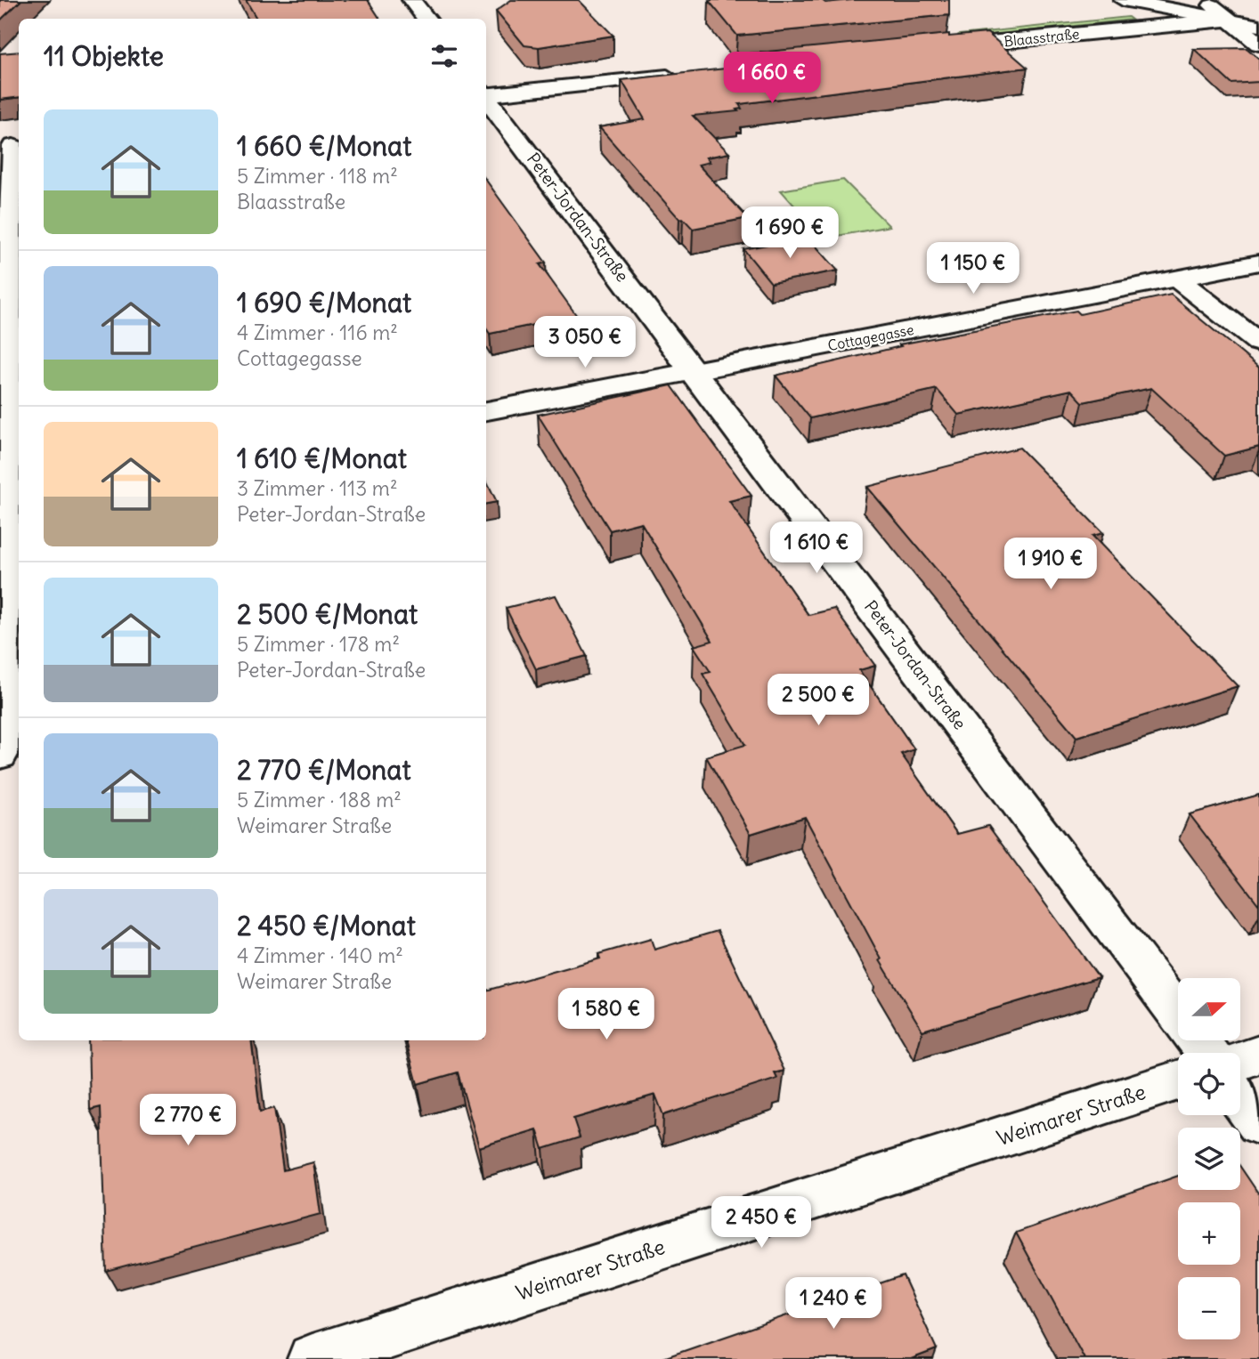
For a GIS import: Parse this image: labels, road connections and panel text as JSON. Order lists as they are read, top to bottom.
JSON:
{
  "streets": {
    "street": [
      "Blaasstraße",
      "Peter-Jordan-Straße",
      "Cottagegasse",
      "Weimarer Straße"
    ]
  },
  "crossings": [
    ["Peter-Jordan-Straße", "Cottagegasse"]
  ],
  "north": "right",
  "page": {
    "heading": "11 Objekte",
    "price": [
      "1 660 €",
      "1 690 €",
      "1 150 €",
      "3 050 €",
      "1 610 €",
      "1 910 €",
      "2 500 €",
      "1 580 €",
      "2 770 €",
      "2 450 €",
      "1 240 €"
    ],
    "list": [
      {
        "name": "1 660 €/Monat",
        "note": "5 Zimmer · 118 m² · Blaasstraße"
      },
      {
        "name": "1 690 €/Monat",
        "note": "4 Zimmer · 116 m² · Cottagegasse"
      },
      {
        "name": "1 610 €/Monat",
        "note": "3 Zimmer · 113 m² · Peter-Jordan-Straße"
      },
      {
        "name": "2 500 €/Monat",
        "note": "5 Zimmer · 178 m² · Peter-Jordan-Straße"
      },
      {
        "name": "2 770 €/Monat",
        "note": "5 Zimmer · 188 m² · Weimarer Straße"
      },
      {
        "name": "2 450 €/Monat",
        "note": "4 Zimmer · 140 m² · Weimarer Straße"
      }
    ],
    "map_buttons": ["+", "−"]
  }
}
